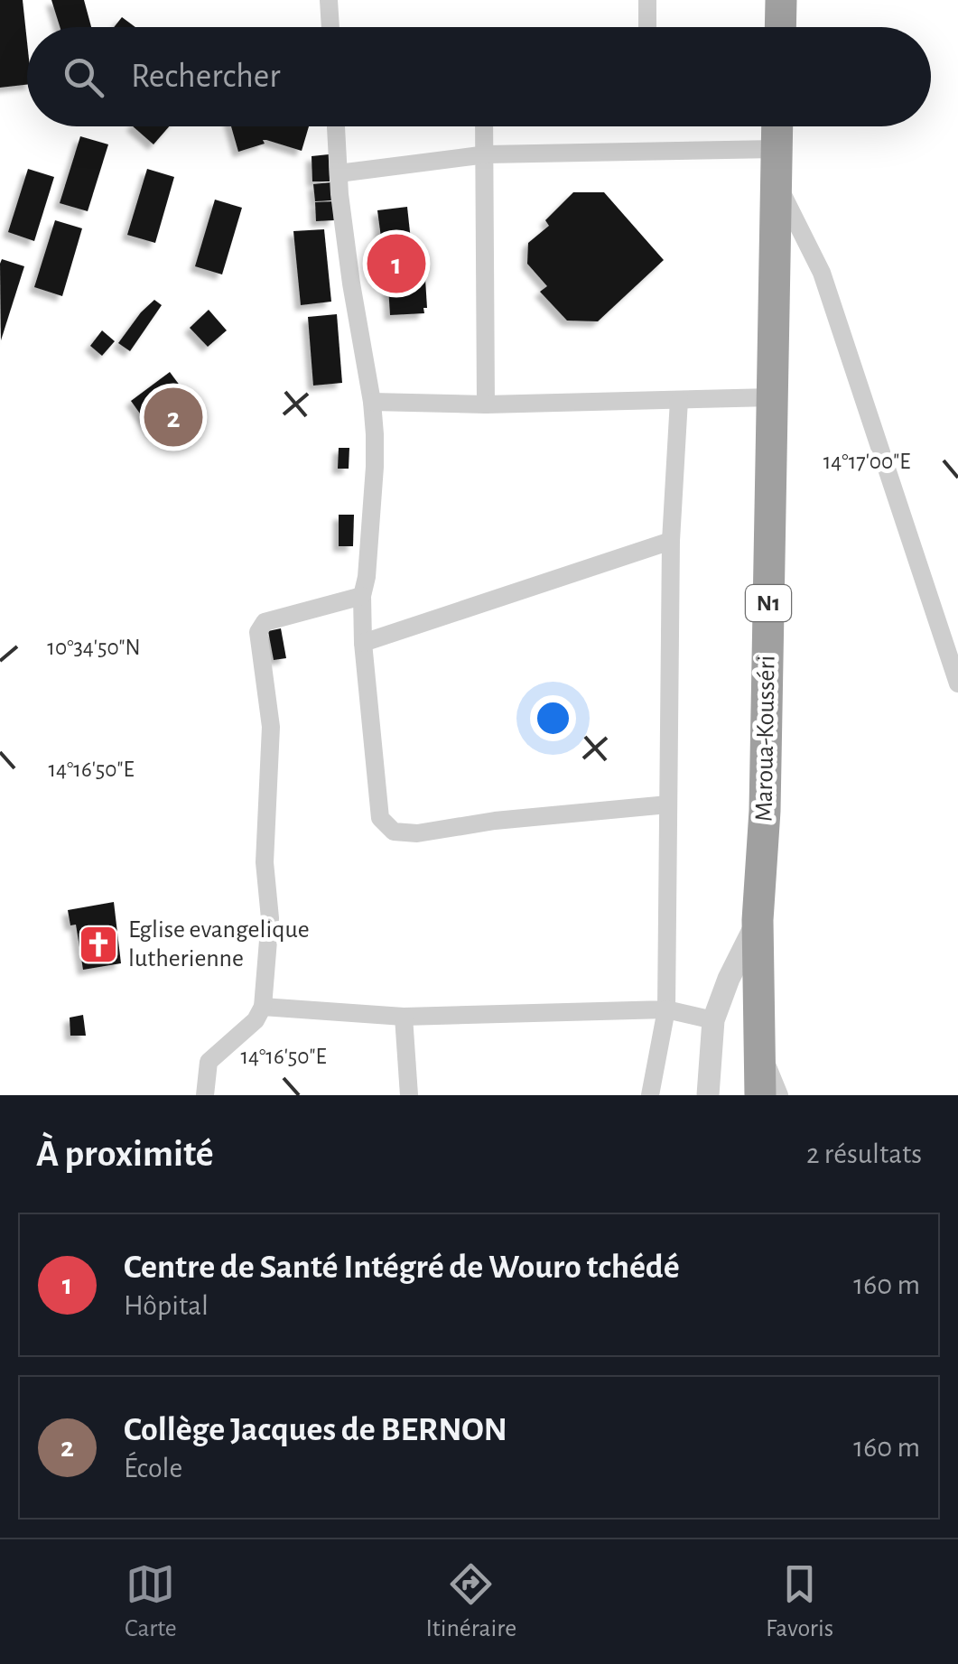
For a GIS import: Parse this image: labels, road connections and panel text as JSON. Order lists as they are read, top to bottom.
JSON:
{
  "streets": {
    "highway": ["N1", "Maroua-Kousséri"]
  },
  "places": {
    "church": ["Eglise evangelique lutherienne"]
  },
  "page": {
    "search": "Rechercher",
    "pins": ["1", "2"],
    "heading": ["À proximité", "2 résultats"],
    "list": [
      {
        "mark": "1",
        "name": "Centre de Santé Intégré de Wouro tchédé",
        "note": "Hôpital",
        "value": "160 m"
      },
      {
        "mark": "2",
        "name": "Collège Jacques de BERNON",
        "note": "École",
        "value": "160 m"
      }
    ],
    "nav": ["Carte", "Itinéraire", "Favoris"]
  },
  "coordinates": ["14°17'00\"E", "10°34'50\"N", "14°16'50\"E"]
}
